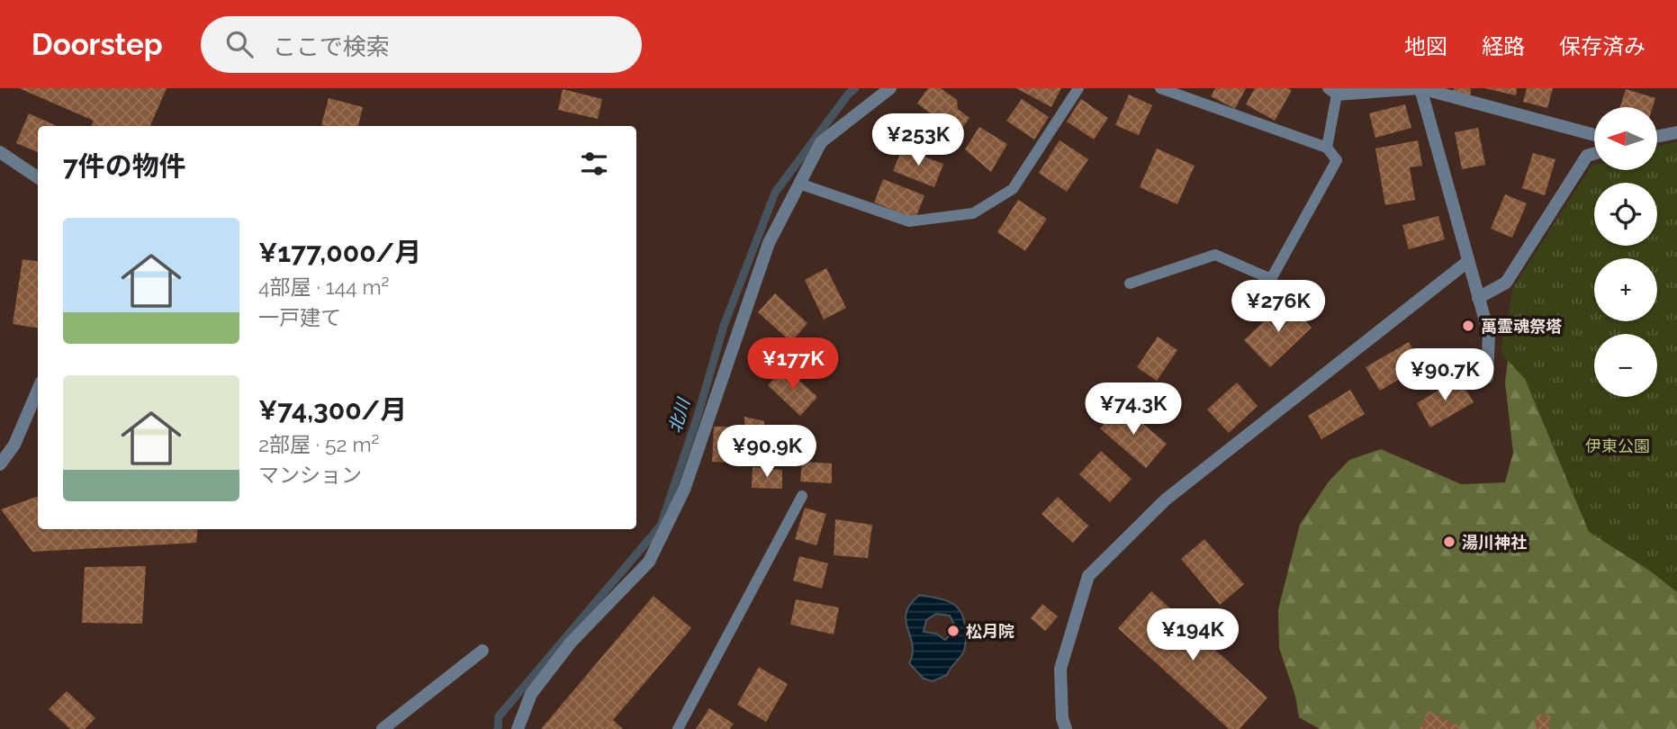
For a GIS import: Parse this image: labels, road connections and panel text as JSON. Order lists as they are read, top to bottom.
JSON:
{
  "water": ["北川"],
  "parks": ["伊東公園"],
  "places": ["萬霊魂祭塔", "湯川神社", "松月院"],
  "north": "left",
  "page": {
    "header": "Doorstep",
    "search": "ここで検索",
    "nav": ["地図", "経路", "保存済み"],
    "map_buttons": ["+", "−"],
    "price": [
      "¥253K",
      "¥276K",
      "¥177K",
      "¥90.7K",
      "¥74.3K",
      "¥90.9K",
      "¥194K"
    ],
    "heading": "7件の物件",
    "list": [
      {
        "name": "¥177,000/月",
        "note": "4部屋 · 144 m² · 一戸建て"
      },
      {
        "name": "¥74,300/月",
        "note": "2部屋 · 52 m² · マンション"
      }
    ]
  }
}
